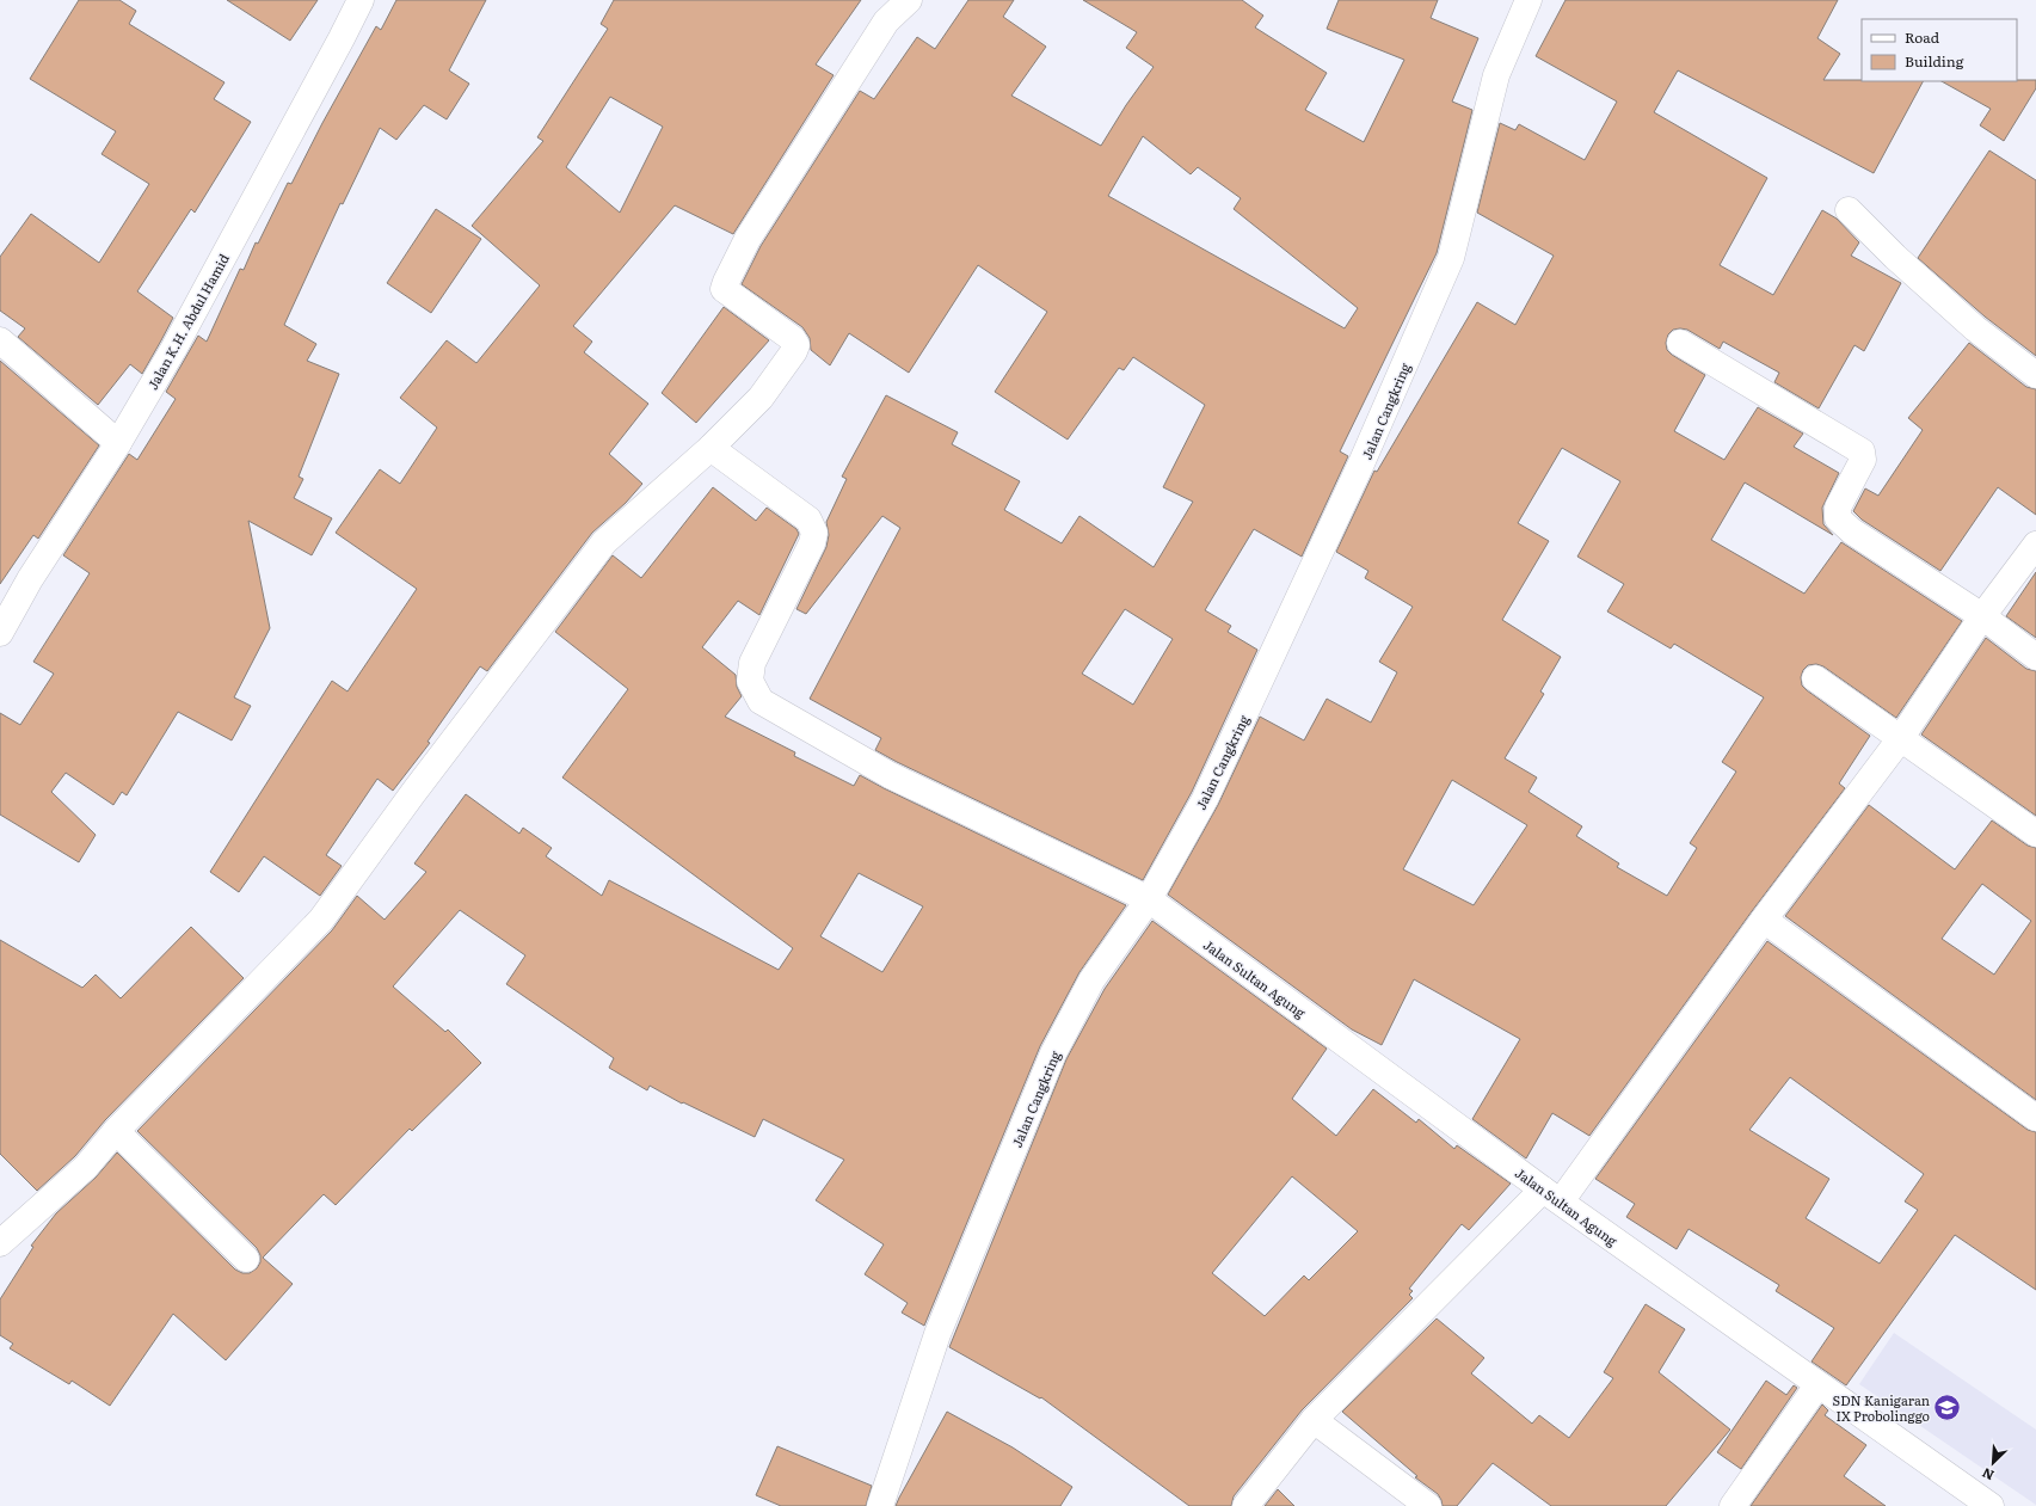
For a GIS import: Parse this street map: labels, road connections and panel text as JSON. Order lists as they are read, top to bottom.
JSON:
{
  "streets": {
    "street": ["Jalan K.H. Abdul Hamid", "Jalan Cangkring", "Jalan Sultan Agung"]
  },
  "crossings": [
    ["Jalan Cangkring", "Jalan Sultan Agung"]
  ],
  "places": {
    "school or university": ["SDN Kanigaran IX Probolinggo"]
  },
  "legend": ["Road", "Building"],
  "north": "bottom left"
}
